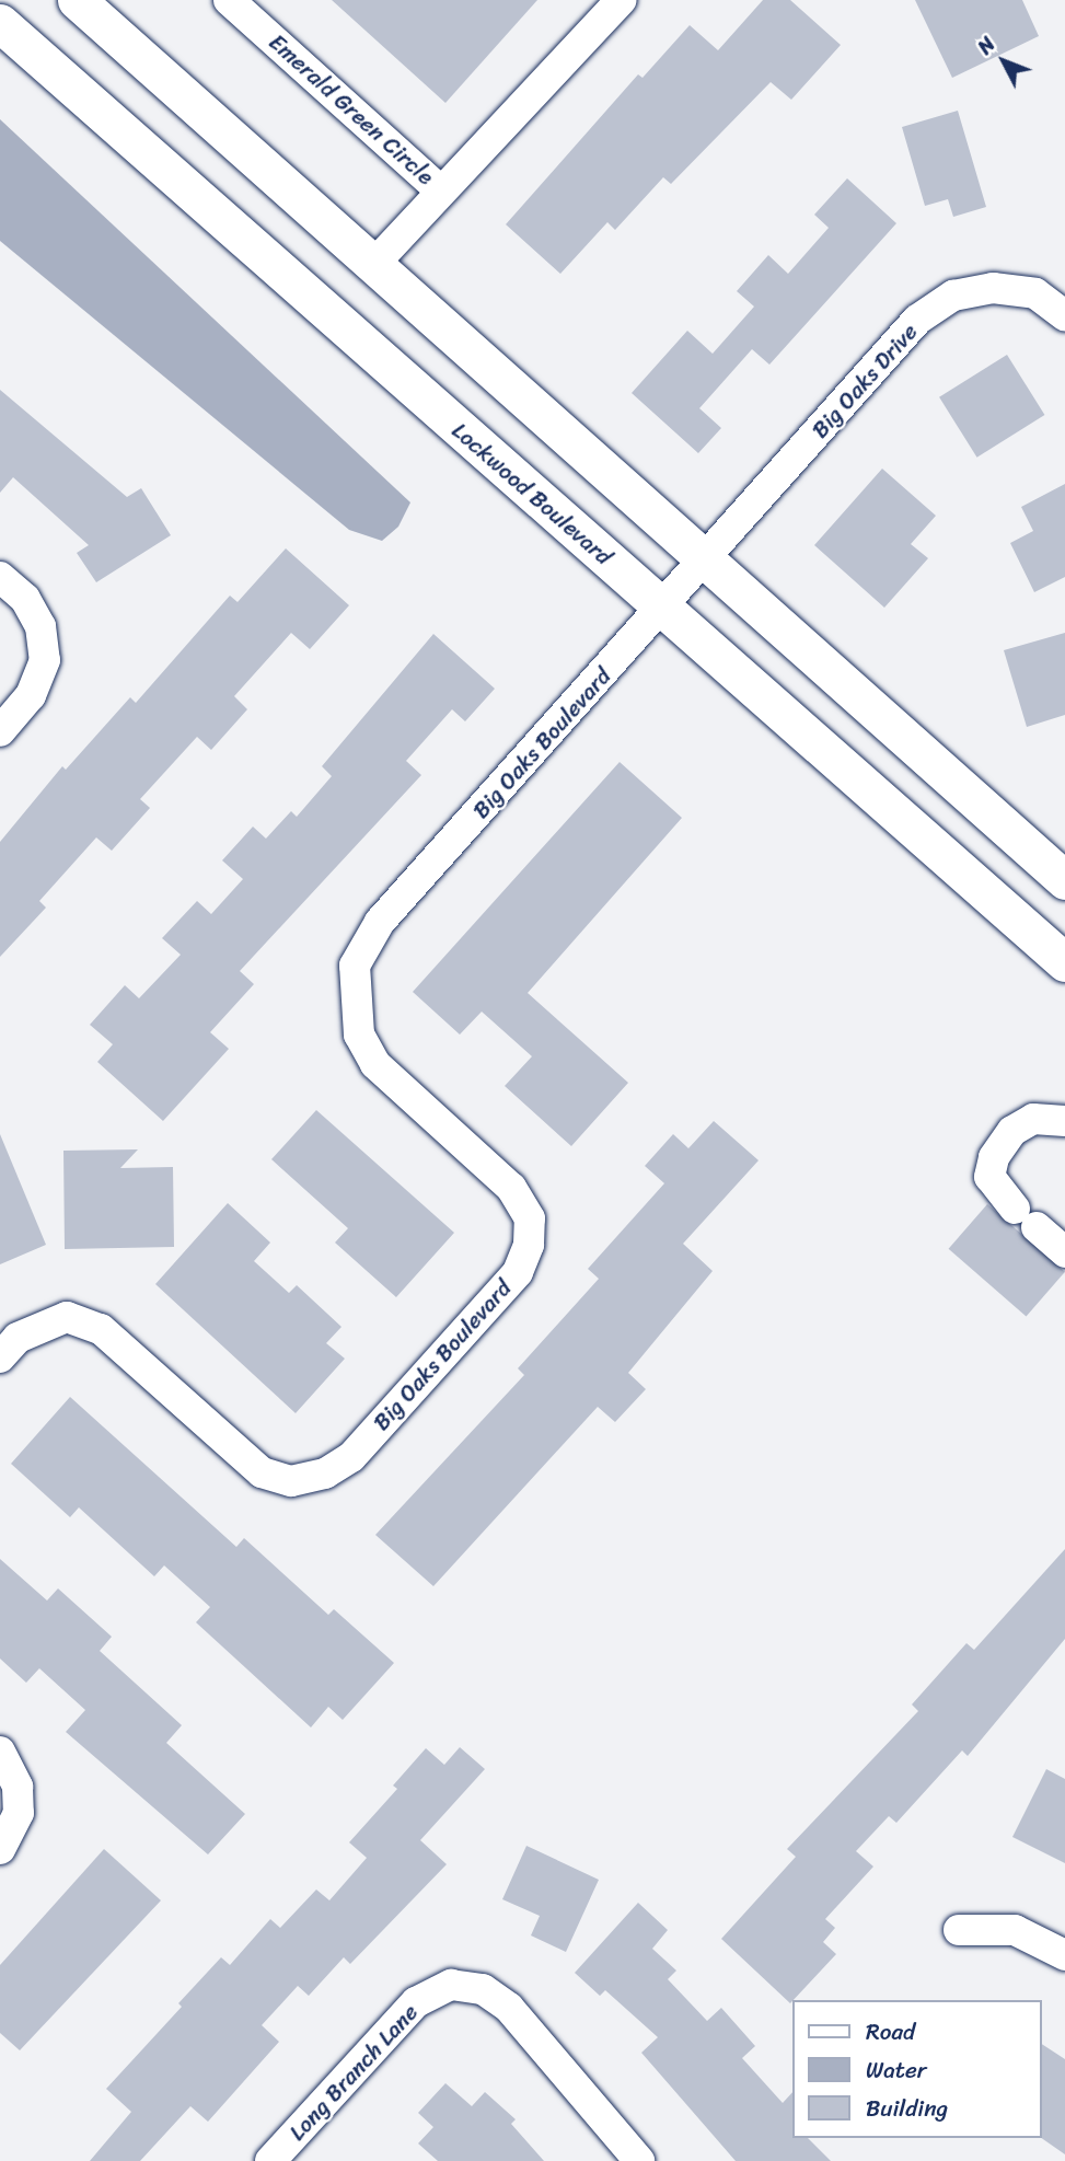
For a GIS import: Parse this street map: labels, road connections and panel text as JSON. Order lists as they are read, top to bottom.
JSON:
{
  "streets": {
    "main road": ["Lockwood Boulevard"],
    "street": [
      "Emerald Green Circle",
      "Big Oaks Drive",
      "Big Oaks Boulevard",
      "Long Branch Lane"
    ]
  },
  "crossings": [
    ["Big Oaks Drive", "Big Oaks Boulevard"],
    ["Lockwood Boulevard", "Big Oaks Boulevard"]
  ],
  "legend": ["Road", "Water", "Building"],
  "north": "top left"
}
